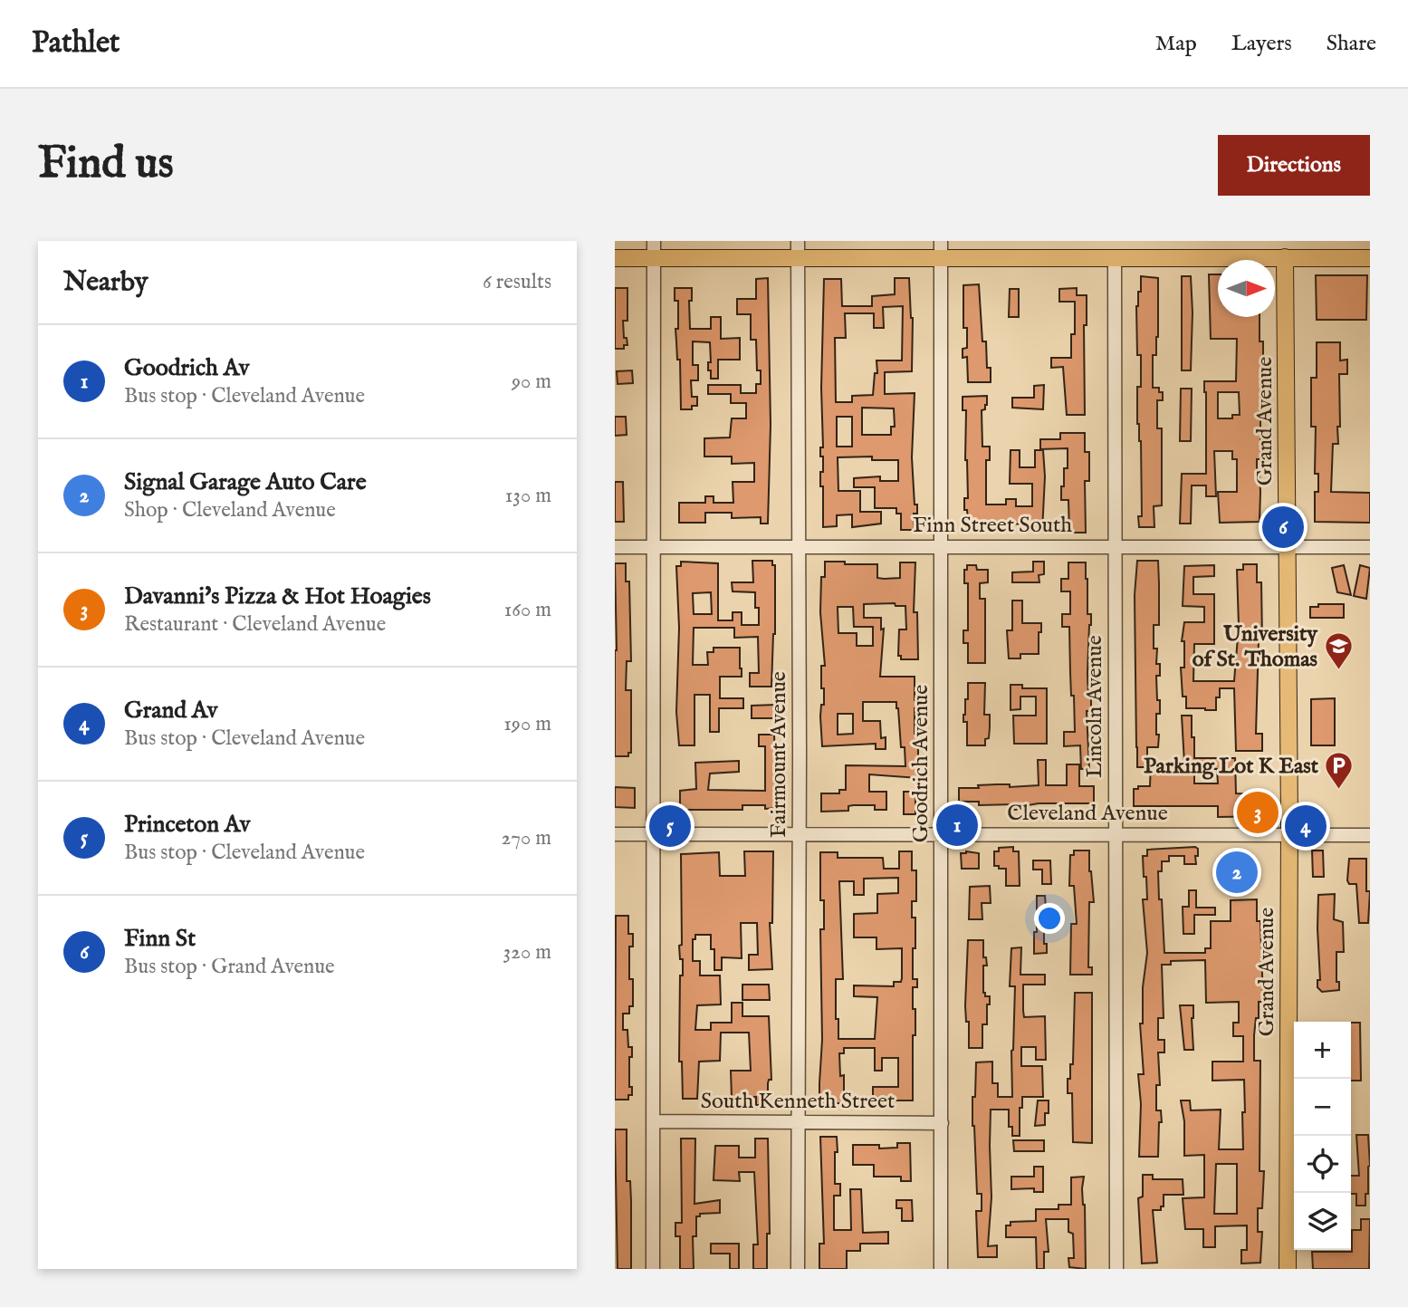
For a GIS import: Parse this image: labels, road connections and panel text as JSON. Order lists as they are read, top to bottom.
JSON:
{
  "streets": {
    "main road": ["Grand Avenue"],
    "street": [
      "Finn Street South",
      "Lincoln Avenue",
      "Fairmount Avenue",
      "Goodrich Avenue",
      "Cleveland Avenue",
      "South Kenneth Street"
    ]
  },
  "crossings": [
    ["Grand Avenue", "Finn Street South"],
    ["Grand Avenue", "Cleveland Avenue"],
    ["Finn Street South", "Lincoln Avenue"],
    ["Finn Street South", "Fairmount Avenue"],
    ["Finn Street South", "Goodrich Avenue"],
    ["Lincoln Avenue", "Cleveland Avenue"],
    ["Fairmount Avenue", "Cleveland Avenue"],
    ["Fairmount Avenue", "South Kenneth Street"],
    ["Goodrich Avenue", "Cleveland Avenue"],
    ["Goodrich Avenue", "South Kenneth Street"]
  ],
  "places": {
    "school or university": ["University of St. Thomas"],
    "parking": ["Parking Lot K East"]
  },
  "north": "right",
  "page": {
    "header": "Pathlet",
    "nav": ["Map", "Layers", "Share"],
    "buttons": "Directions",
    "title": "Find us",
    "heading": ["Nearby", "6 results"],
    "list": [
      {
        "mark": "1",
        "name": "Goodrich Av",
        "note": "Bus stop · Cleveland Avenue",
        "value": "90 m"
      },
      {
        "mark": "2",
        "name": "Signal Garage Auto Care",
        "note": "Shop · Cleveland Avenue",
        "value": "130 m"
      },
      {
        "mark": "3",
        "name": "Davanni's Pizza & Hot Hoagies",
        "note": "Restaurant · Cleveland Avenue",
        "value": "160 m"
      },
      {
        "mark": "4",
        "name": "Grand Av",
        "note": "Bus stop · Cleveland Avenue",
        "value": "190 m"
      },
      {
        "mark": "5",
        "name": "Princeton Av",
        "note": "Bus stop · Cleveland Avenue",
        "value": "270 m"
      },
      {
        "mark": "6",
        "name": "Finn St",
        "note": "Bus stop · Grand Avenue",
        "value": "320 m"
      }
    ],
    "pins": [
      "6",
      "3",
      "1",
      "4",
      "5",
      "2"
    ],
    "map_buttons": ["+", "−"]
  }
}
